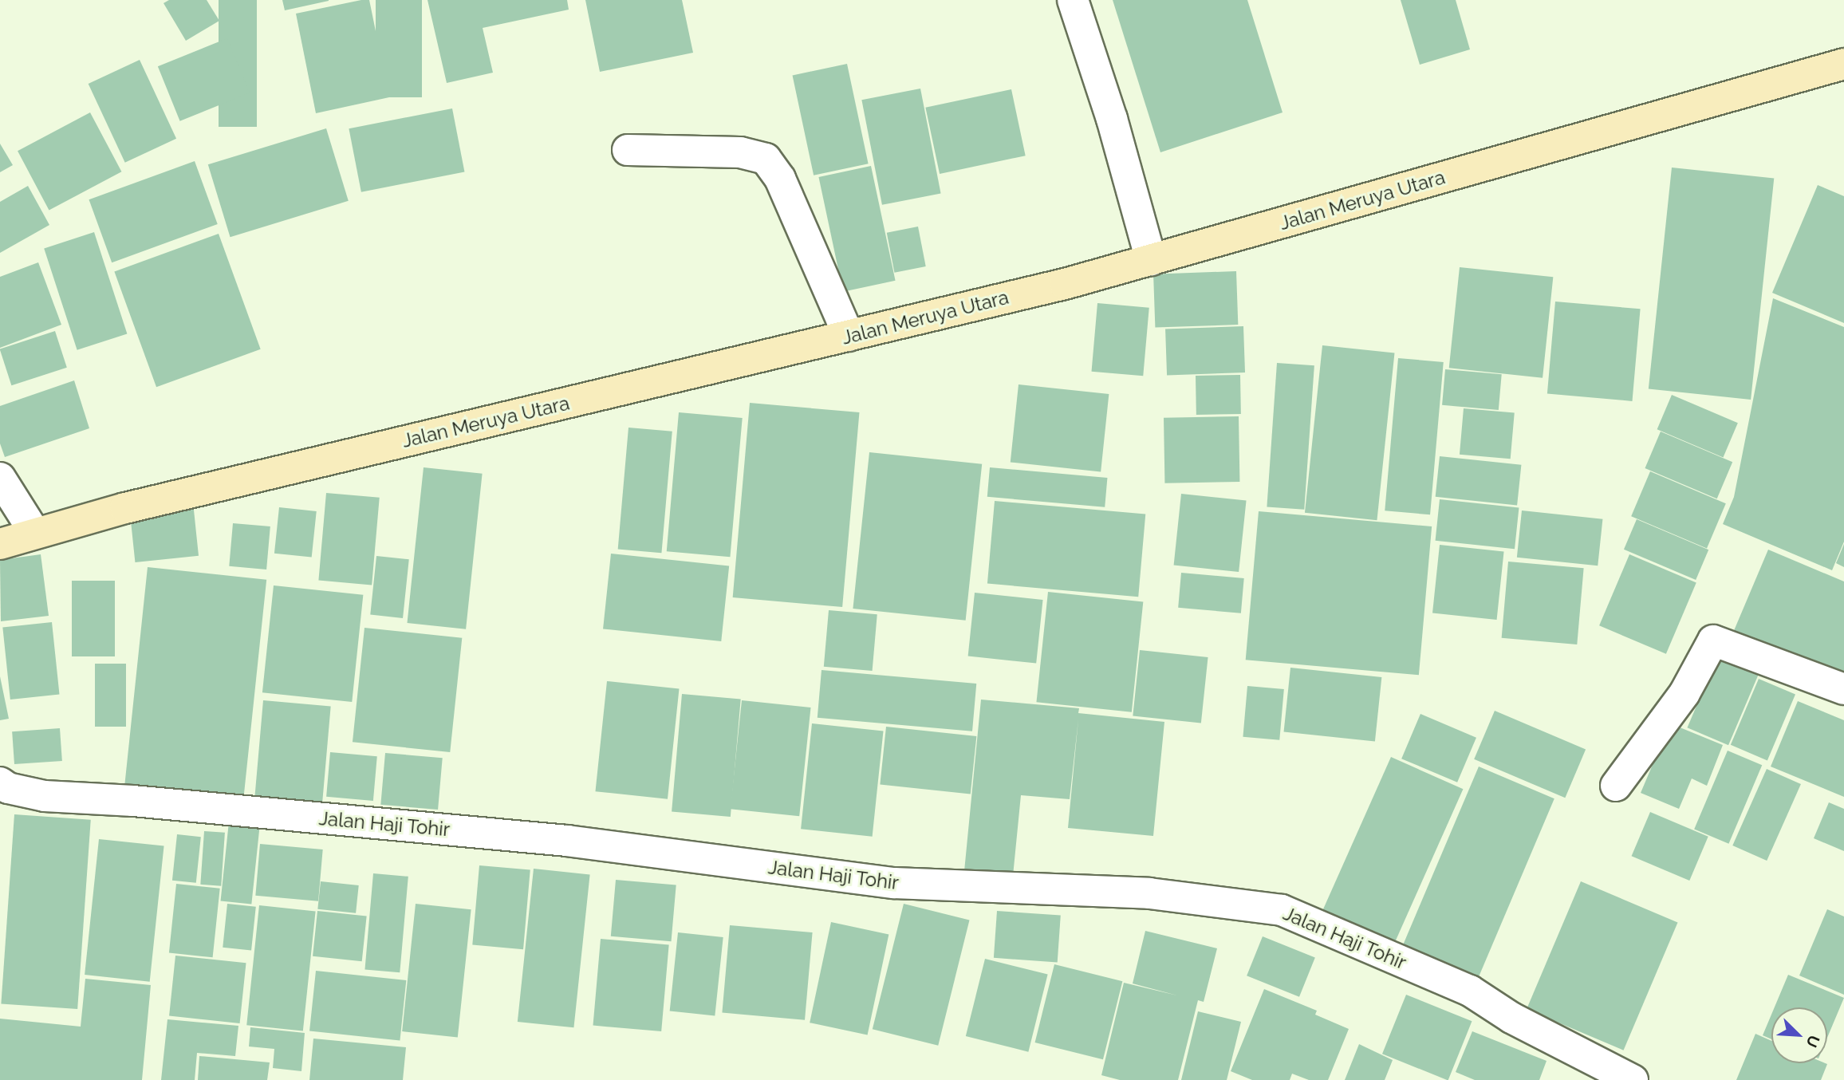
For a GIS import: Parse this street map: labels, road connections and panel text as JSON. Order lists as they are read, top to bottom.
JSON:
{
  "streets": {
    "main road": ["Jalan Meruya Utara"],
    "street": ["Jalan Haji Tohir"]
  },
  "north": "bottom right"
}
